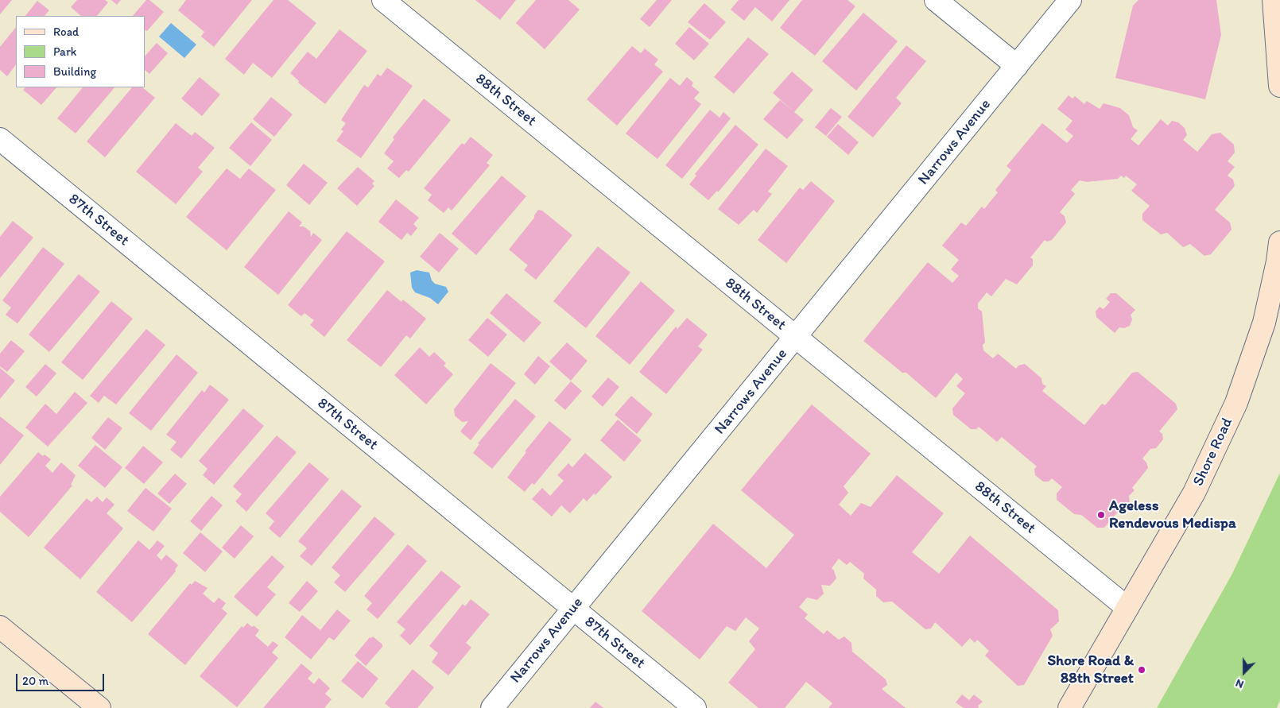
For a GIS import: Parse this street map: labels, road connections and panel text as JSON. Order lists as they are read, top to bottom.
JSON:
{
  "streets": {
    "street": [
      "88th Street",
      "Narrows Avenue",
      "87th Street",
      "Shore Road"
    ]
  },
  "crossings": [
    ["88th Street", "Narrows Avenue"],
    ["88th Street", "Shore Road"],
    ["Narrows Avenue", "87th Street"]
  ],
  "places": ["Ageless Rendevous Medispa", "Shore Road & 88th Street"],
  "legend": ["Road", "Park", "Building"],
  "scale_bar": "20 m",
  "north": "bottom"
}
